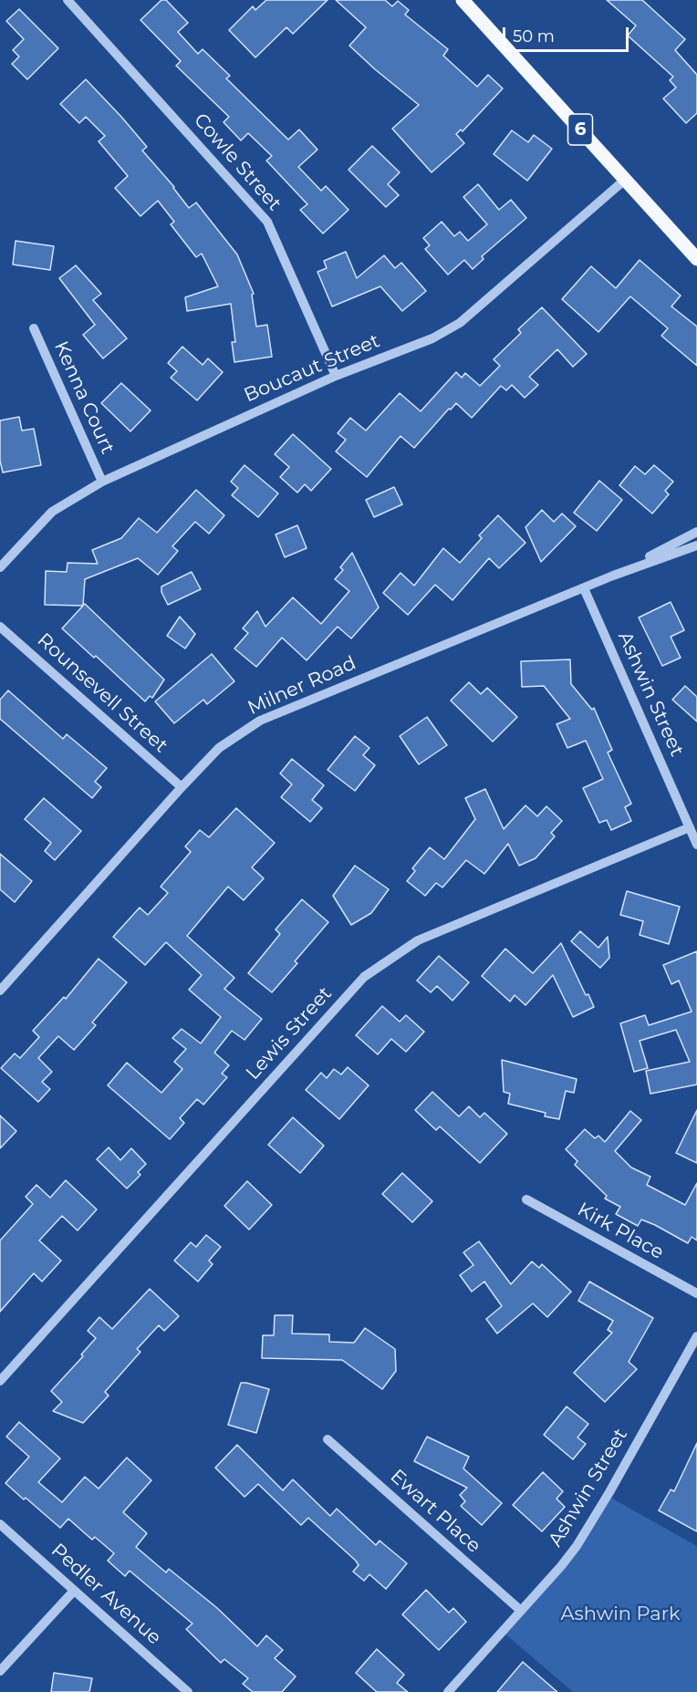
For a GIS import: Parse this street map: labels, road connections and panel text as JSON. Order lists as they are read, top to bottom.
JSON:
{
  "streets": {
    "main road": ["6"],
    "street": [
      "Cowle Street",
      "Boucaut Street",
      "Kenna Court",
      "Milner Road",
      "Rounsevell Street",
      "Ashwin Street",
      "Lewis Street",
      "Kirk Place",
      "Ewart Place",
      "Pedler Avenue"
    ]
  },
  "crossings": [
    ["6", "Boucaut Street"],
    ["Cowle Street", "Boucaut Street"],
    ["Boucaut Street", "Kenna Court"],
    ["Milner Road", "Rounsevell Street"],
    ["Milner Road", "Ashwin Street"],
    ["Ashwin Street", "Lewis Street"],
    ["Ashwin Street", "Ewart Place"]
  ],
  "parks": ["Ashwin Park"],
  "scale_bar": "50 m"
}
